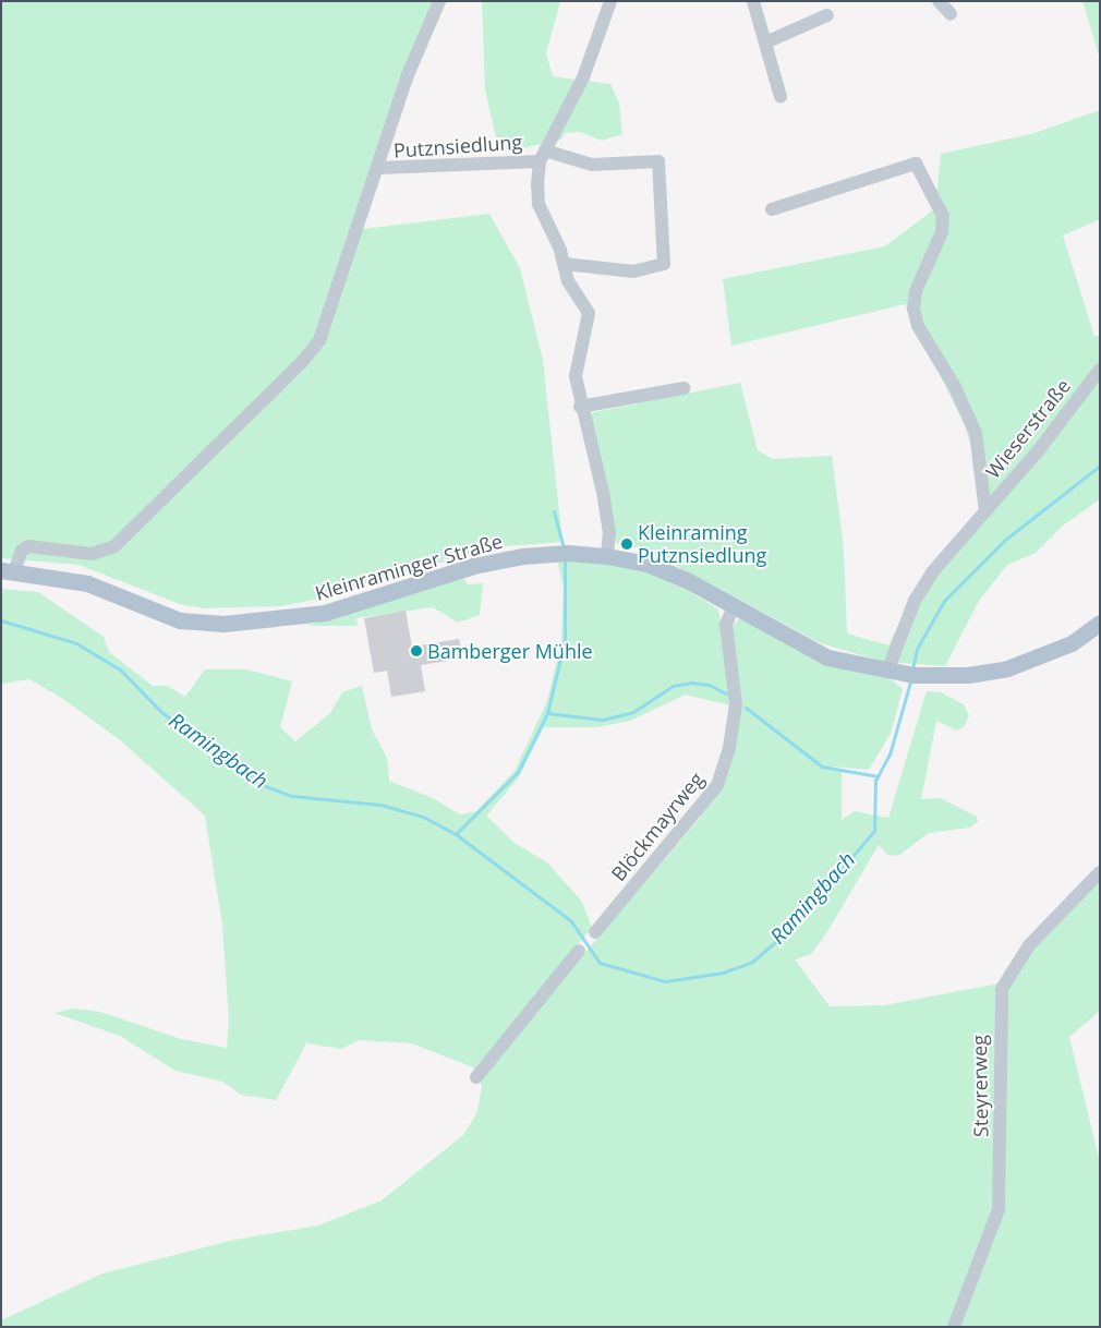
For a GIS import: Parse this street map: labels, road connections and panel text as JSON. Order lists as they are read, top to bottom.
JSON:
{
  "streets": {
    "main road": ["Kleinraminger Straße"],
    "street": [
      "Putznsiedlung",
      "Wieserstraße",
      "Blöckmayrweg",
      "Steyrerweg"
    ]
  },
  "crossings": [
    ["Putznsiedlung", "Kleinraminger Straße"],
    ["Wieserstraße", "Kleinraminger Straße"],
    ["Kleinraminger Straße", "Blöckmayrweg"]
  ],
  "water": ["Ramingbach"],
  "places": ["Kleinraming Putznsiedlung", "Bamberger Mühle"]
}
